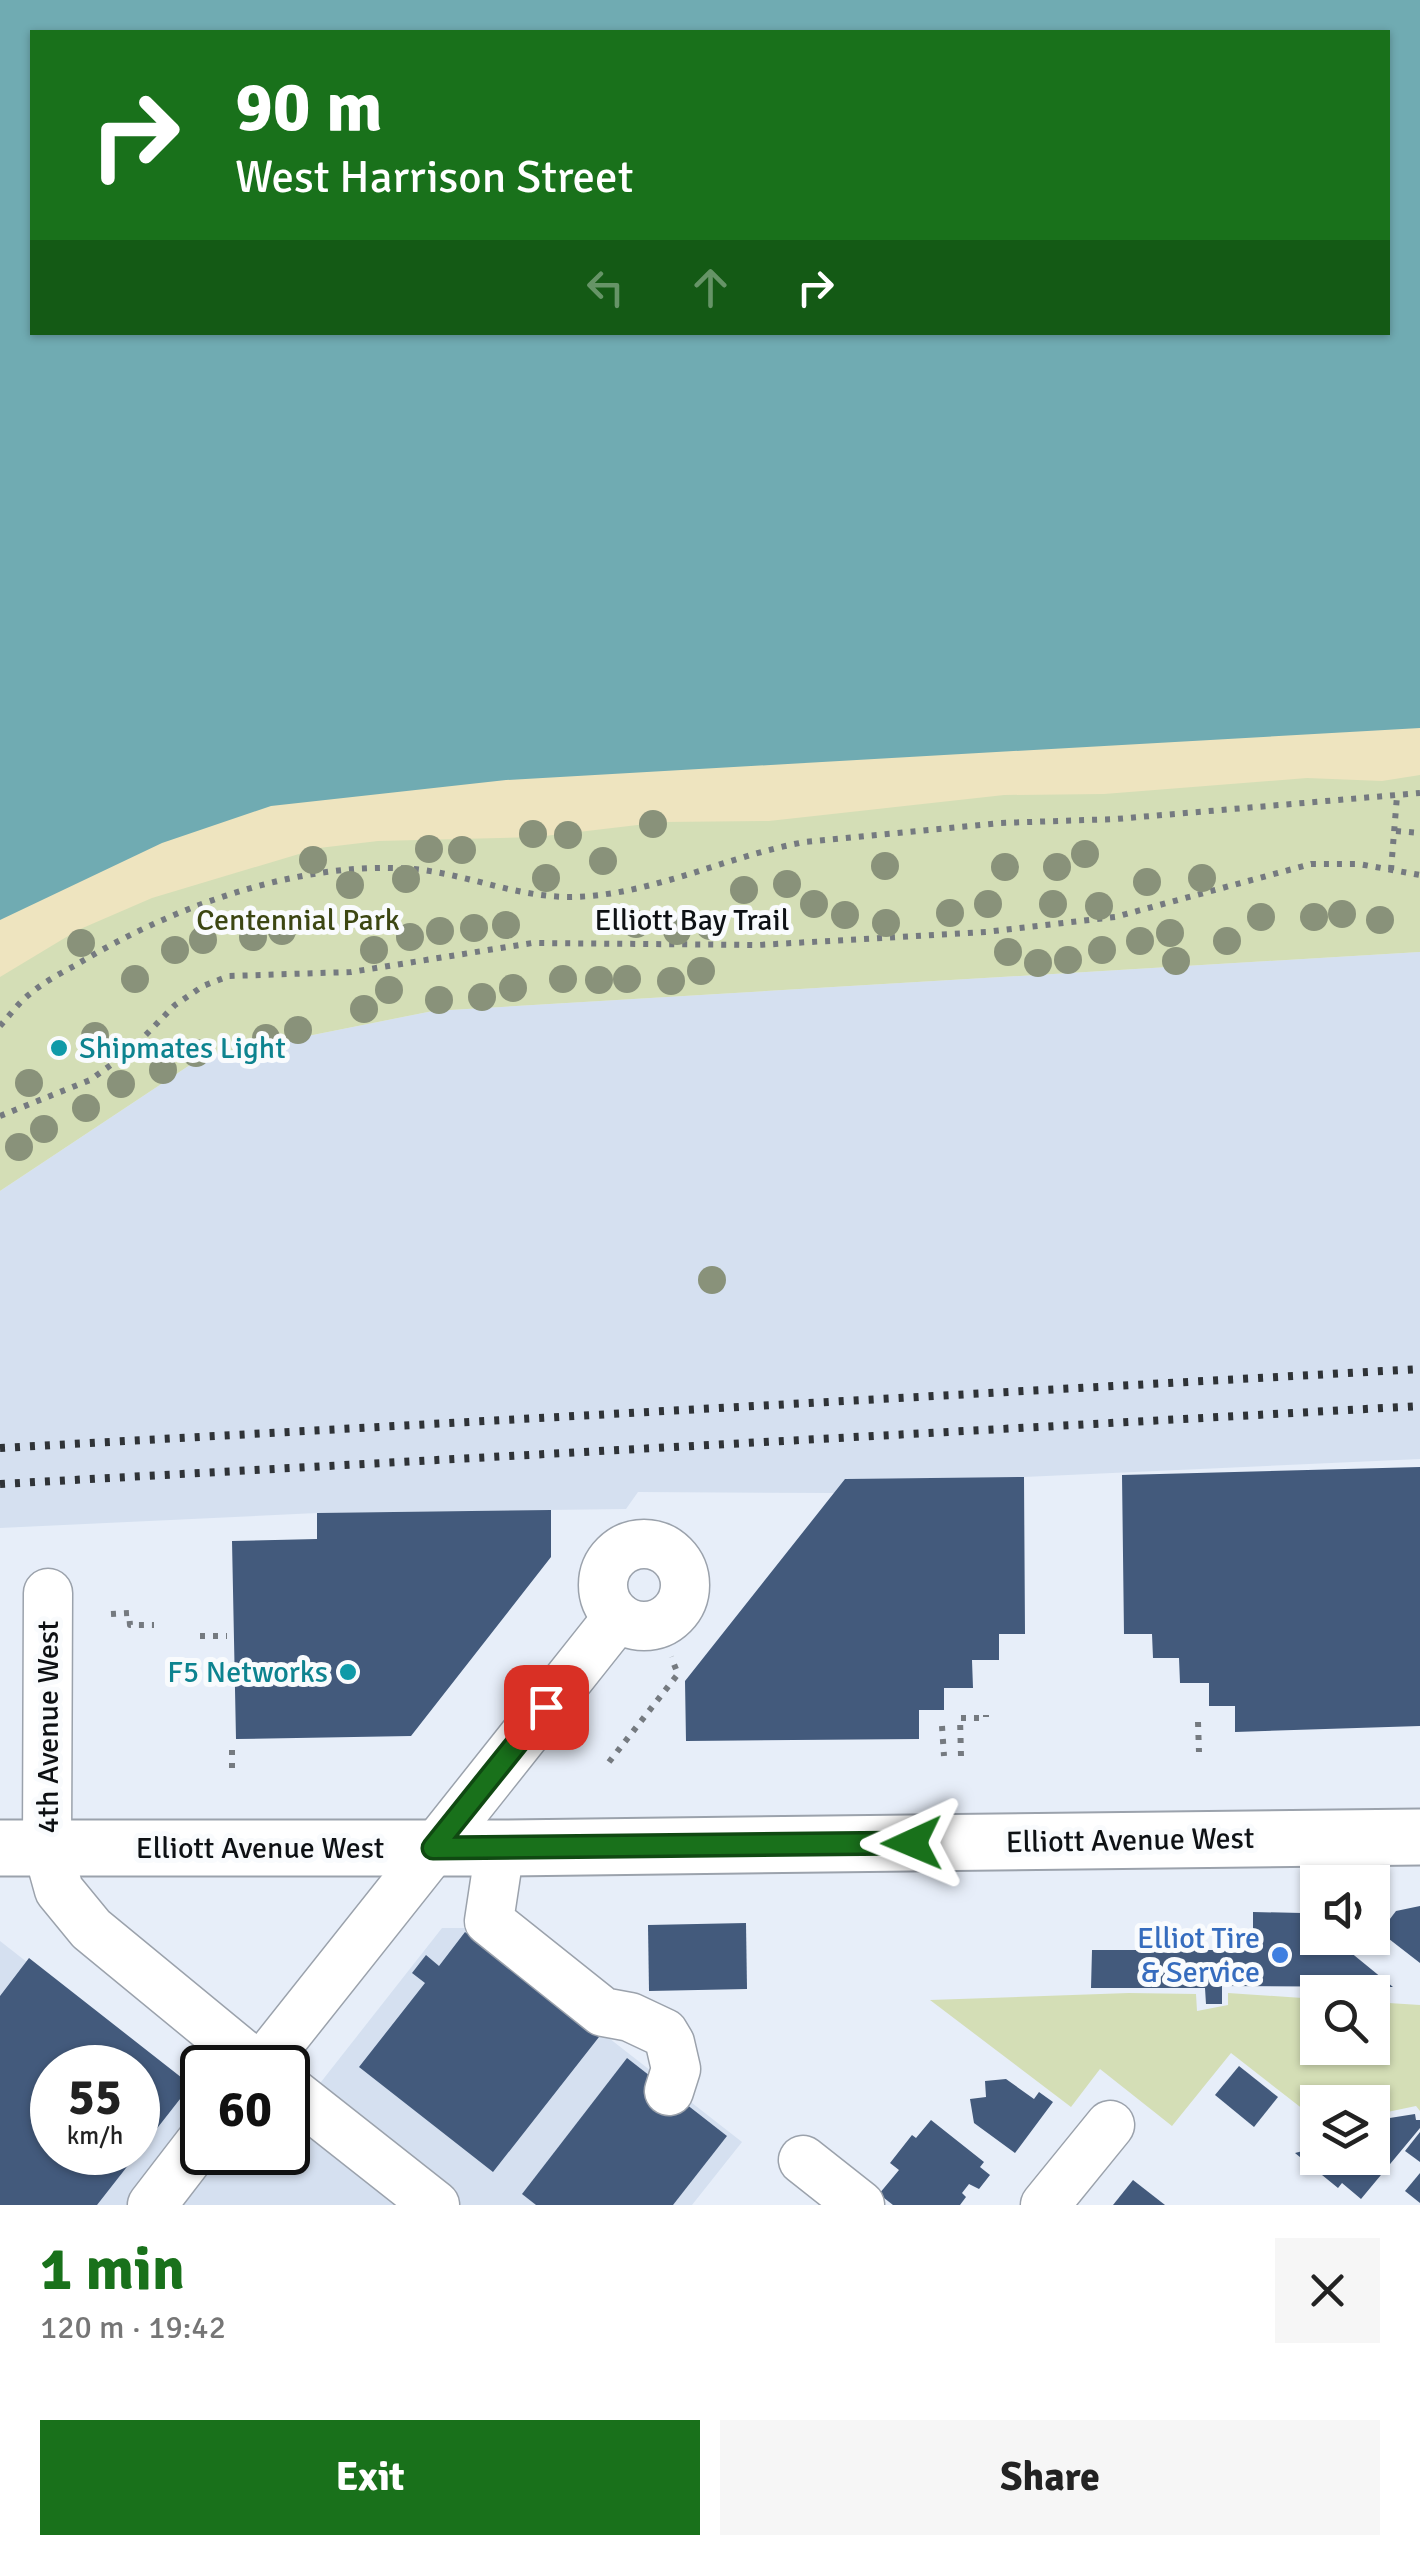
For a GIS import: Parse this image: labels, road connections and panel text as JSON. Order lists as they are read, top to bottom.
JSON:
{
  "streets": {
    "main road": ["Elliott Avenue West"],
    "street": ["4th Avenue West"],
    "path": ["Elliott Bay Trail"]
  },
  "crossings": [
    ["4th Avenue West", "Elliott Avenue West"]
  ],
  "parks": ["Centennial Park"],
  "places": ["Shipmates Light", "F5 Networks", "Elliot Tire & Service"],
  "page": {
    "turn": ["90 m", "West Harrison Street"],
    "speed": "55 km/h",
    "limit": "60",
    "heading": ["1 min", "120 m · 19:42"],
    "buttons": ["Exit", "Share"]
  }
}
